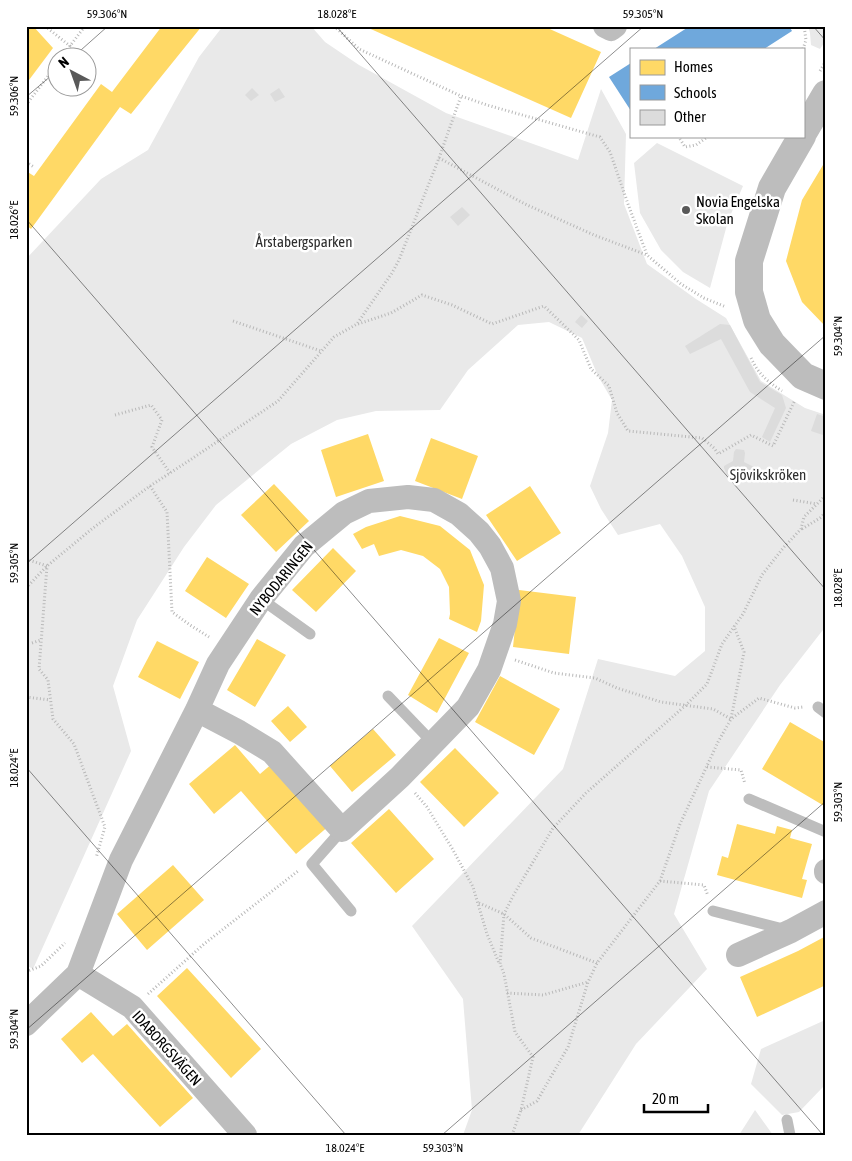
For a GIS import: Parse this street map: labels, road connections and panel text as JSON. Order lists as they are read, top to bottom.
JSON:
{
  "streets": {
    "street": ["NYBODARINGEN", "IDABORGSVÄGEN"]
  },
  "crossings": [
    ["NYBODARINGEN", "IDABORGSVÄGEN"]
  ],
  "parks": ["Årstabergsparken", "Sjövikskröken"],
  "places": ["Novia Engelska Skolan"],
  "legend": ["Homes", "Schools", "Other"],
  "scale_bar": "20 m",
  "north": "top left",
  "coordinates": [
    "59.306°N",
    "18.028°E",
    "59.305°N",
    "18.026°E",
    "59.304°N",
    "18.024°E",
    "59.303°N"
  ]
}
